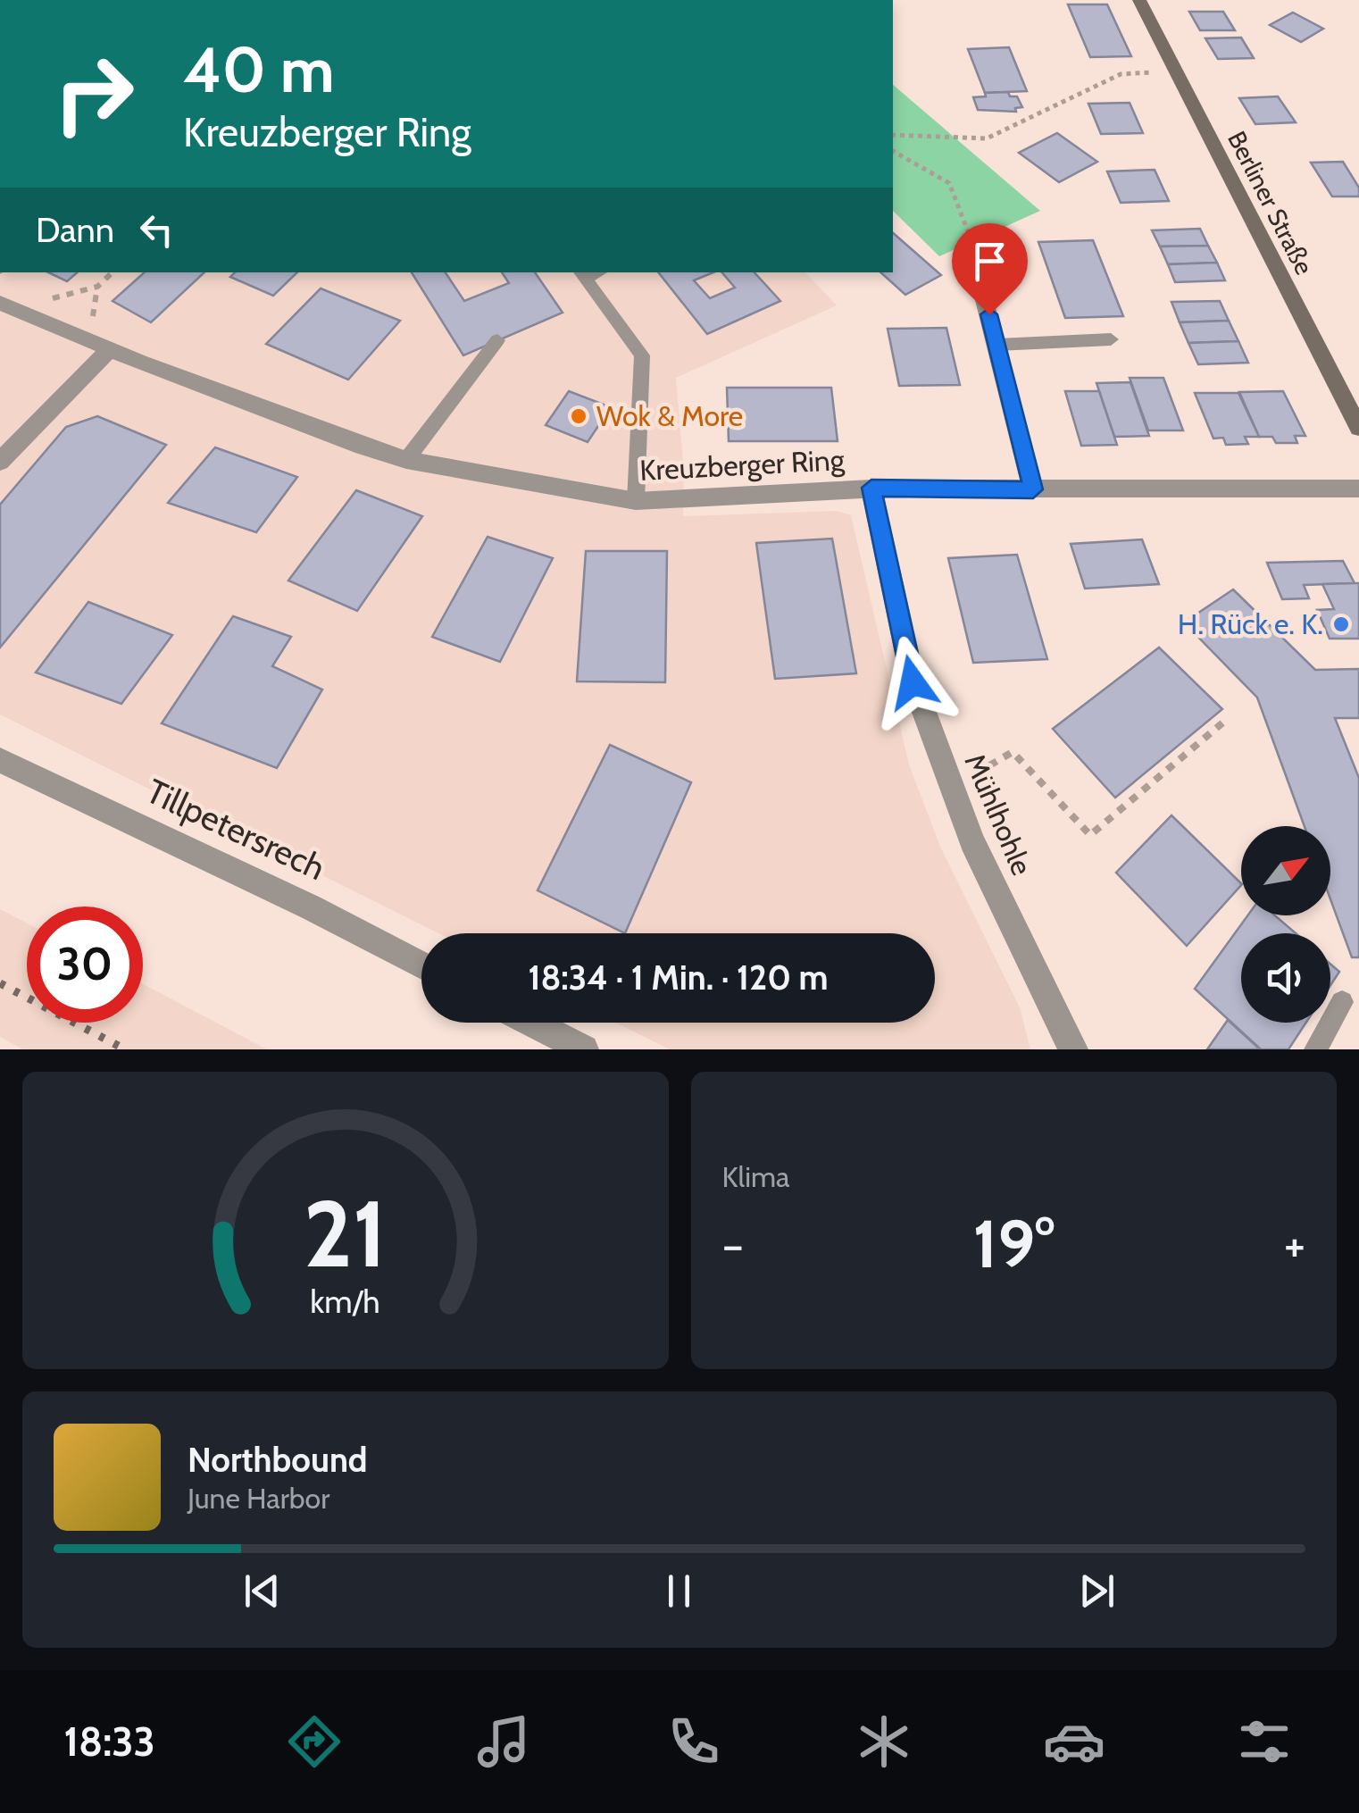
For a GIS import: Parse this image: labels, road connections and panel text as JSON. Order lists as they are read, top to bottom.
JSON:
{
  "streets": {
    "street": [
      "Berliner Straße",
      "Kreuzberger Ring",
      "Mühlhohle",
      "Tillpetersrech"
    ]
  },
  "crossings": [
    ["Kreuzberger Ring", "Mühlhohle"]
  ],
  "places": ["Wok & More", "H. Rück e. K."],
  "north": "top right",
  "page": {
    "turn": ["40 m", "Kreuzberger Ring"],
    "then": "Dann",
    "limit": "30",
    "trip": "18:34 · 1 Min. · 120 m",
    "tile": "Klima",
    "heat": ["−", "19°", "+"],
    "song": ["Northbound", "June Harbor"],
    "tabs": "18:33",
    "gauge": ["21", "km/h"]
  }
}
